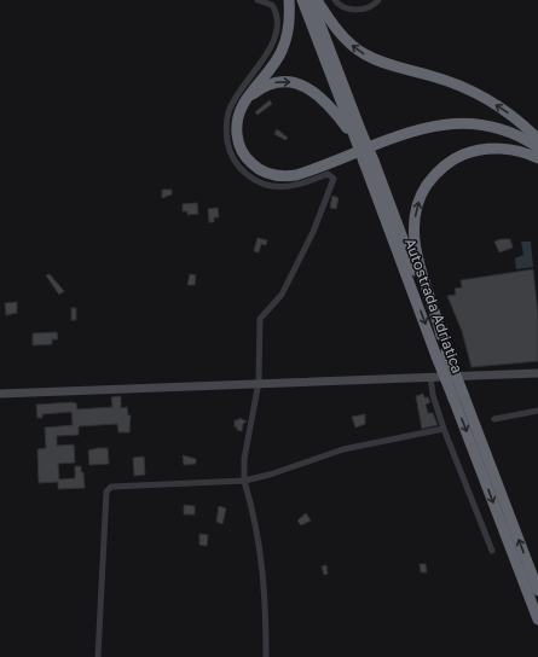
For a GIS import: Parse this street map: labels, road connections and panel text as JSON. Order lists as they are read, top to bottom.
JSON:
{
  "streets": {
    "highway": ["Autostrada Adriatica"]
  }
}
